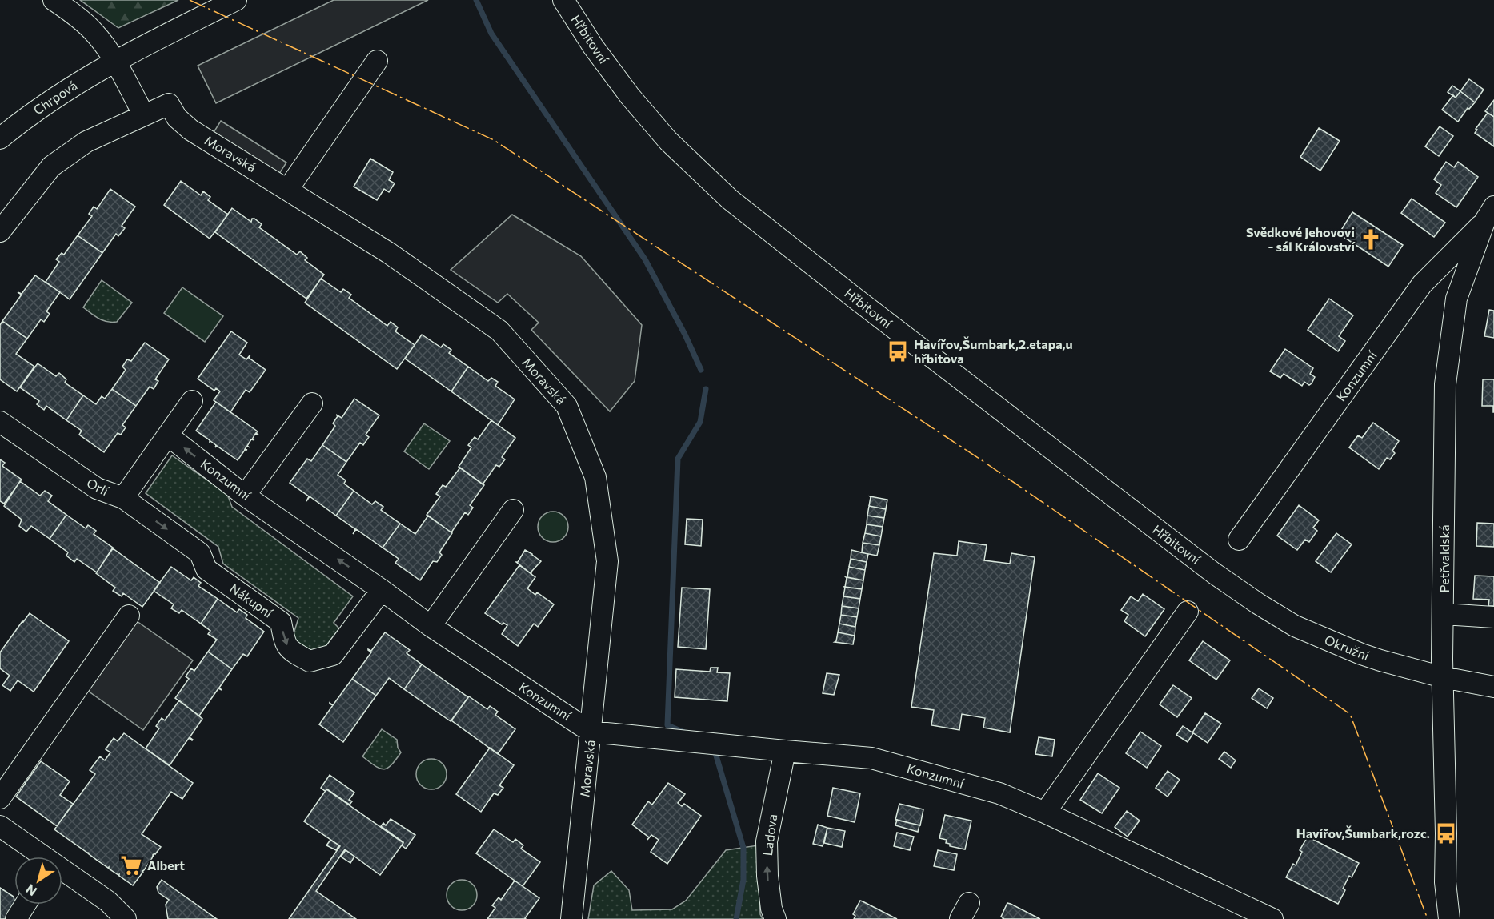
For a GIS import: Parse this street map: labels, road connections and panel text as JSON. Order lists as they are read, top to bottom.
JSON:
{
  "streets": {
    "street": [
      "Hřbitovní",
      "Chrpová",
      "Moravská",
      "Konzumní",
      "Orlí",
      "Petřvaldská",
      "Nákupní",
      "Okružní",
      "Ladova"
    ]
  },
  "crossings": [
    ["Hřbitovní", "Okružní"],
    ["Moravská", "Konzumní"],
    ["Konzumní", "Orlí"],
    ["Konzumní", "Petřvaldská"],
    ["Konzumní", "Nákupní"],
    ["Konzumní", "Ladova"],
    ["Orlí", "Nákupní"],
    ["Petřvaldská", "Okružní"]
  ],
  "one_way": ["Ladova"],
  "places": {
    "church": ["Svědkové Jehovovi - sál Království"],
    "bus stop": ["Havířov,Šumbark,2.etapa,u hřbitova", "Havířov,Šumbark,rozc."],
    "supermarket": ["Albert"]
  },
  "north": "bottom left"
}
